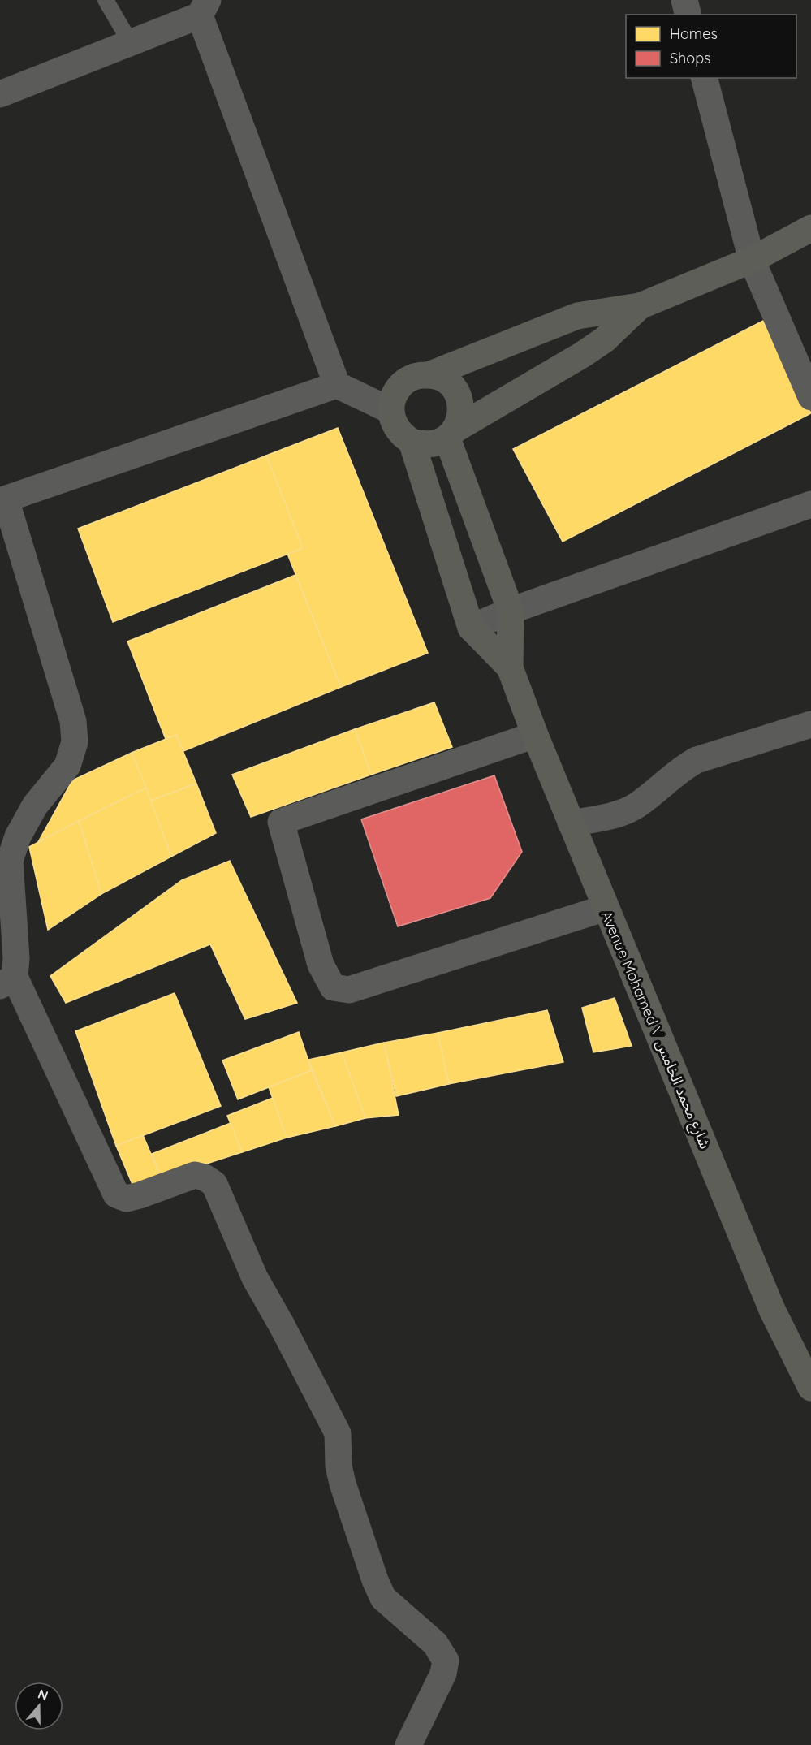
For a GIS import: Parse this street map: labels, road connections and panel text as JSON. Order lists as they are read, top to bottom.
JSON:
{
  "streets": {
    "main road": ["Avenue Mohamed V شارع محمد الخامس"]
  },
  "legend": ["Homes", "Shops"],
  "north": "top"
}
